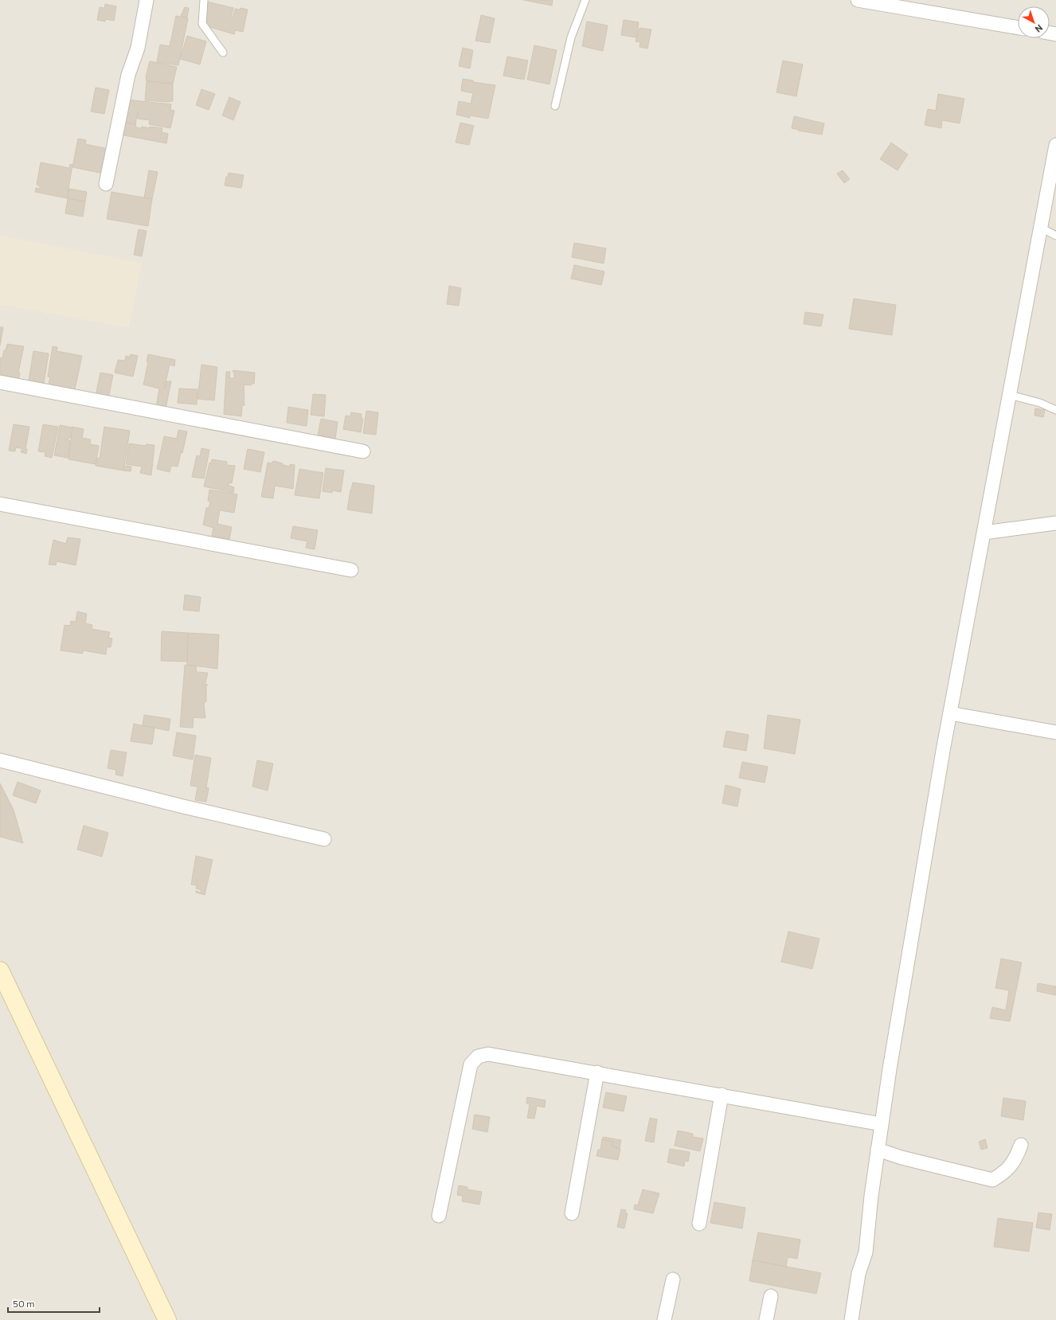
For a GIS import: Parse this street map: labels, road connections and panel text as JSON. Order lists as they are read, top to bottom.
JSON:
{
  "scale_bar": "50 m",
  "north": "bottom right"
}
